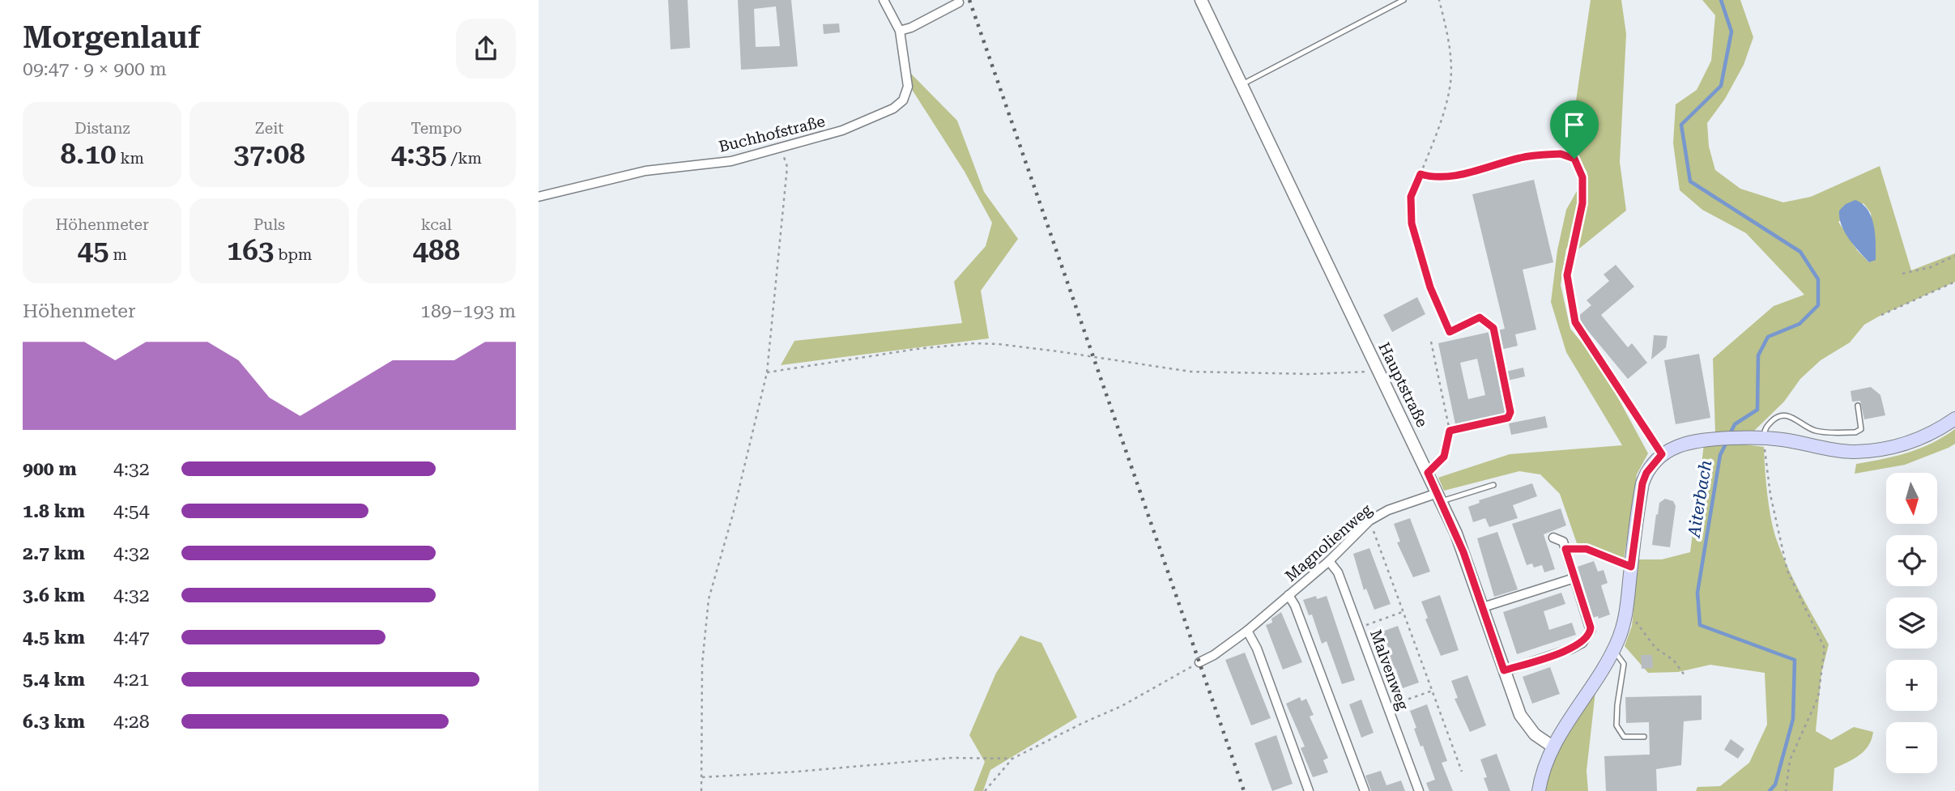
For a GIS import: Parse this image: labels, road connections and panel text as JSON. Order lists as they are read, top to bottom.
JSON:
{
  "streets": {
    "street": [
      "Buchhofstraße",
      "Hauptstraße",
      "Magnolienweg",
      "Malvenweg"
    ]
  },
  "crossings": [
    ["Hauptstraße", "Magnolienweg"],
    ["Magnolienweg", "Malvenweg"]
  ],
  "water": ["Aiterbach"],
  "north": "bottom",
  "page": {
    "heading": ["Morgenlauf", "09:47 · 9 × 900 m"],
    "stats": [
      ["Distanz", "8.10 km"],
      ["Zeit", "37:08"],
      ["Tempo", "4:35 /km"],
      ["Höhenmeter", "45 m"],
      ["Puls", "163 bpm"],
      ["kcal", "488"]
    ],
    "chart": ["Höhenmeter", "189–193 m"],
    "list": [
      {
        "name": "900 m",
        "note": "4:32"
      },
      {
        "name": "1.8 km",
        "note": "4:54"
      },
      {
        "name": "2.7 km",
        "note": "4:32"
      },
      {
        "name": "3.6 km",
        "note": "4:32"
      },
      {
        "name": "4.5 km",
        "note": "4:47"
      },
      {
        "name": "5.4 km",
        "note": "4:21"
      },
      {
        "name": "6.3 km",
        "note": "4:28"
      }
    ],
    "map_buttons": ["+", "−"]
  }
}
